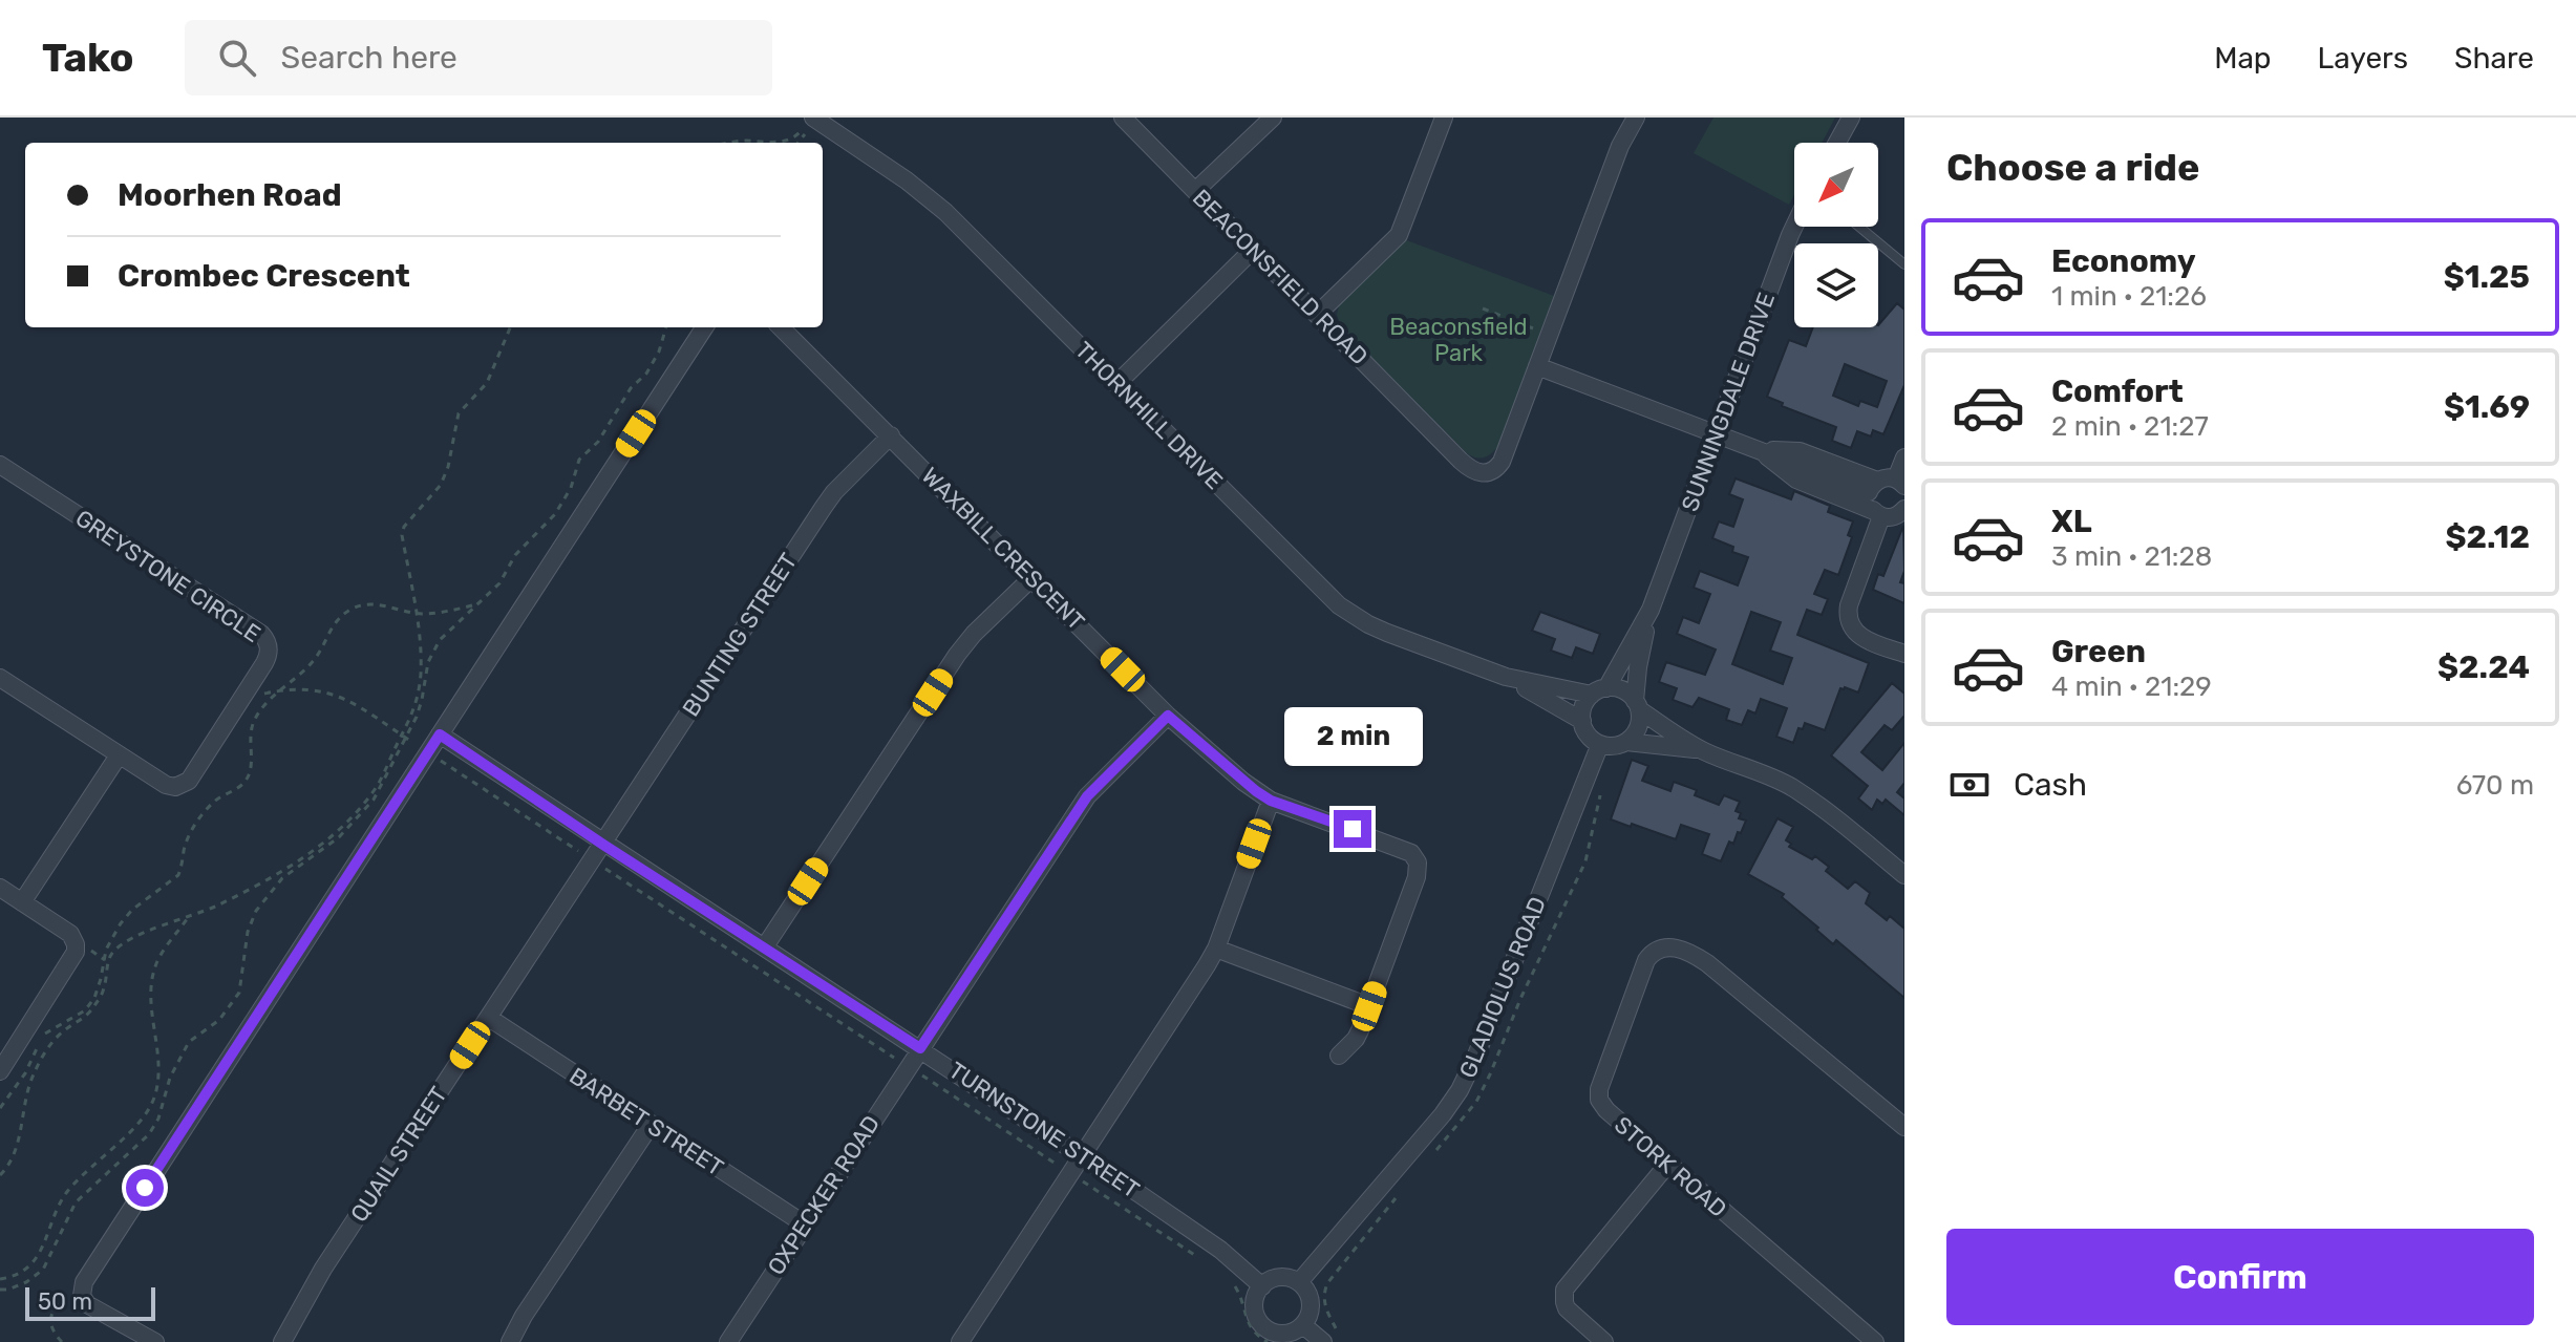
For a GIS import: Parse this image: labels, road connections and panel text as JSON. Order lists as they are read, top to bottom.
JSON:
{
  "streets": {
    "street": [
      "BEACONSFIELD ROAD",
      "SUNNINGDALE DRIVE",
      "THORNHILL DRIVE",
      "WAXBILL CRESCENT",
      "GREYSTONE CIRCLE",
      "BUNTING STREET",
      "GLADIOLUS ROAD",
      "BARBET STREET",
      "TURNSTONE STREET",
      "QUAIL STREET",
      "STORK ROAD",
      "OXPECKER ROAD"
    ]
  },
  "crossings": [
    ["SUNNINGDALE DRIVE", "THORNHILL DRIVE"],
    ["SUNNINGDALE DRIVE", "GLADIOLUS ROAD"],
    ["THORNHILL DRIVE", "GLADIOLUS ROAD"],
    ["WAXBILL CRESCENT", "BUNTING STREET"],
    ["WAXBILL CRESCENT", "OXPECKER ROAD"],
    ["BUNTING STREET", "TURNSTONE STREET"],
    ["BUNTING STREET", "QUAIL STREET"],
    ["GLADIOLUS ROAD", "TURNSTONE STREET"],
    ["BARBET STREET", "QUAIL STREET"],
    ["BARBET STREET", "OXPECKER ROAD"],
    ["TURNSTONE STREET", "QUAIL STREET"],
    ["TURNSTONE STREET", "OXPECKER ROAD"]
  ],
  "parks": ["Beaconsfield Park"],
  "scale_bar": "50 m",
  "north": "bottom left",
  "page": {
    "header": "Tako",
    "search": "Search here",
    "nav": ["Map", "Layers", "Share"],
    "heading": "Choose a ride",
    "banner": ["Moorhen Road", "Crombec Crescent"],
    "list": [
      {
        "name": "Economy",
        "note": "1 min · 21:26",
        "value": "$1.25"
      },
      {
        "name": "Comfort",
        "note": "2 min · 21:27",
        "value": "$1.69"
      },
      {
        "name": "XL",
        "note": "3 min · 21:28",
        "value": "$2.12"
      },
      {
        "name": "Green",
        "note": "4 min · 21:29",
        "value": "$2.24"
      }
    ],
    "bubble": "2 min",
    "pay": ["Cash", "670 m"],
    "buttons": "Confirm",
    "scale": "50 m"
  }
}
